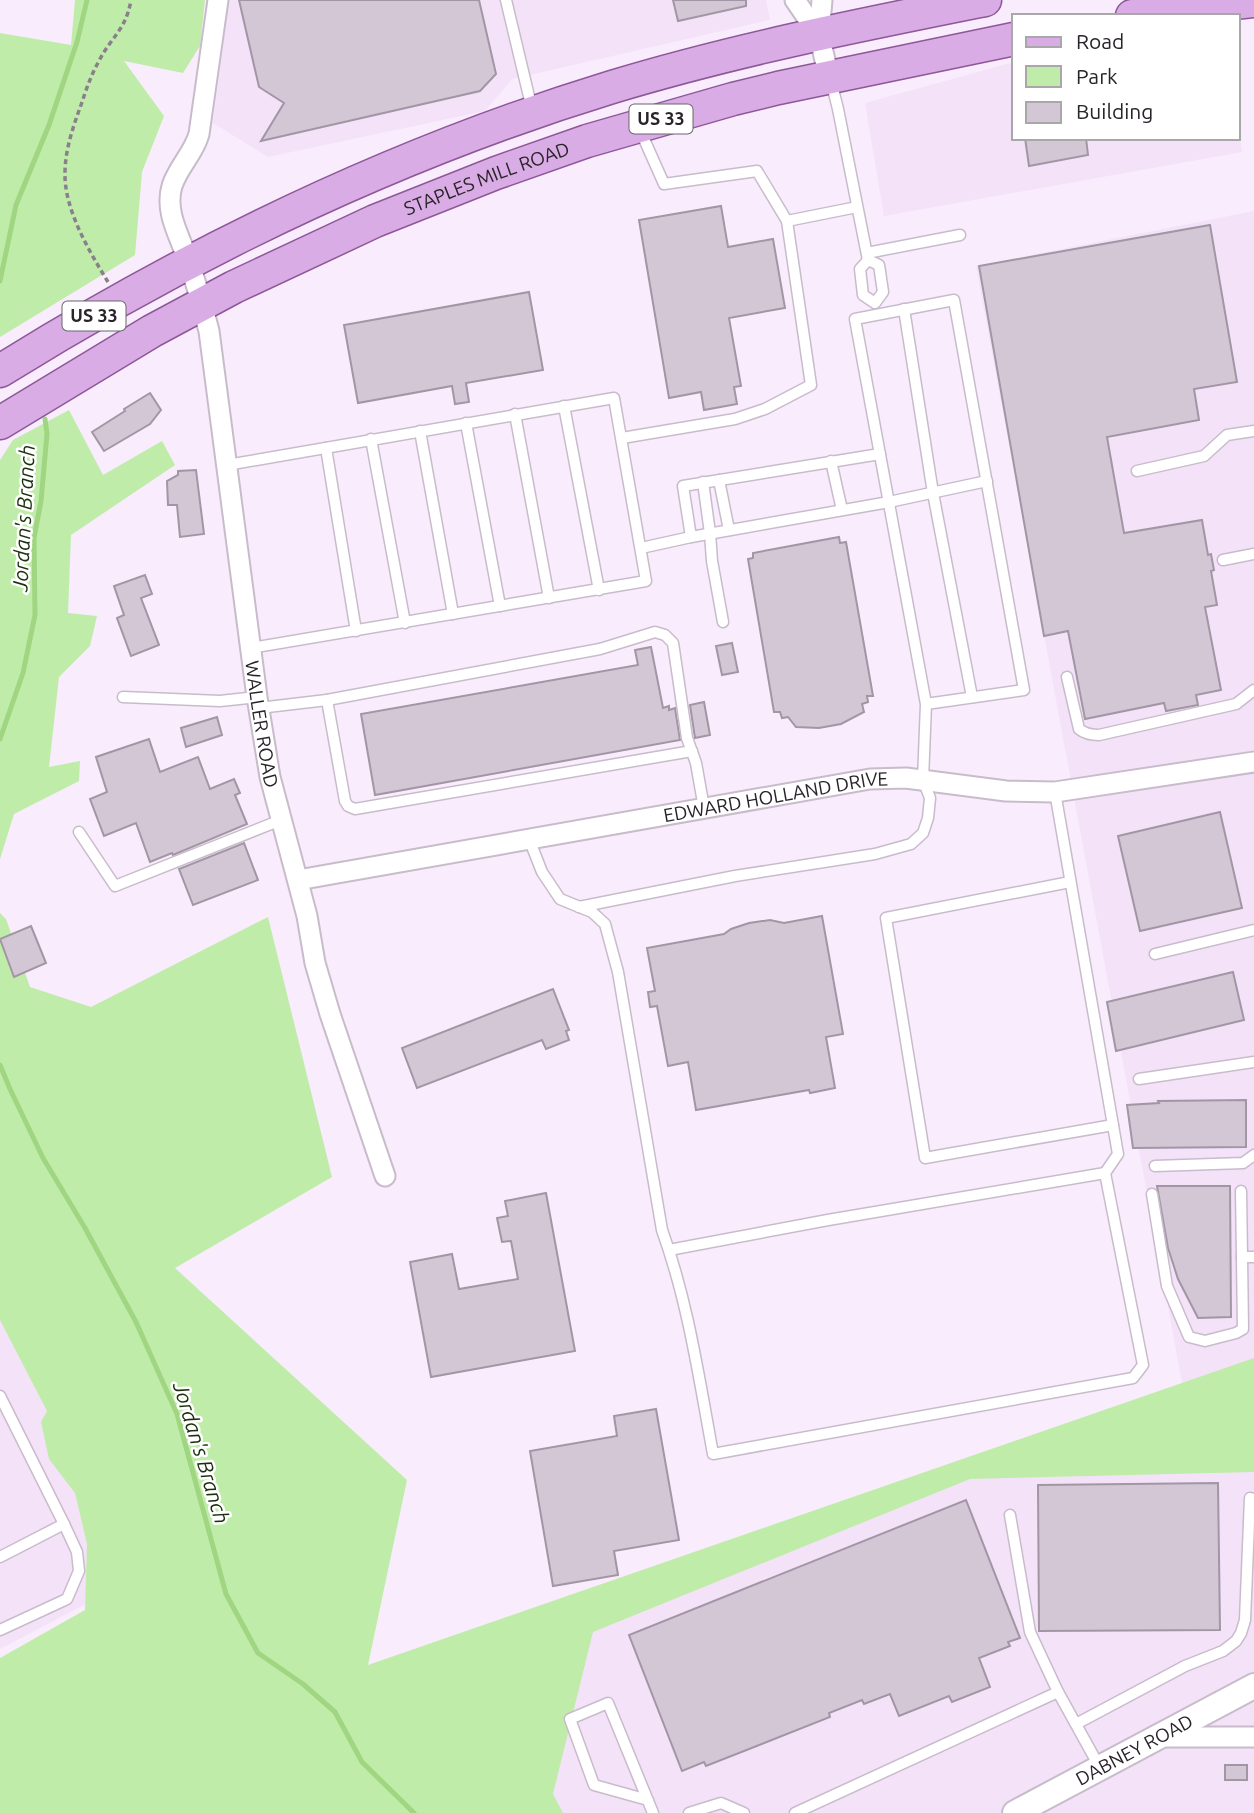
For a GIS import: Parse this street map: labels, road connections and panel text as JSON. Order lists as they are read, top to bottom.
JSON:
{
  "streets": {
    "main road": ["US 33", "STAPLES MILL ROAD"],
    "street": ["WALLER ROAD", "EDWARD HOLLAND DRIVE", "DABNEY ROAD"]
  },
  "crossings": [
    ["US 33", "WALLER ROAD"],
    ["STAPLES MILL ROAD", "WALLER ROAD"],
    ["WALLER ROAD", "EDWARD HOLLAND DRIVE"]
  ],
  "water": ["Jordan's Branch"],
  "legend": ["Road", "Park", "Building"]
}
